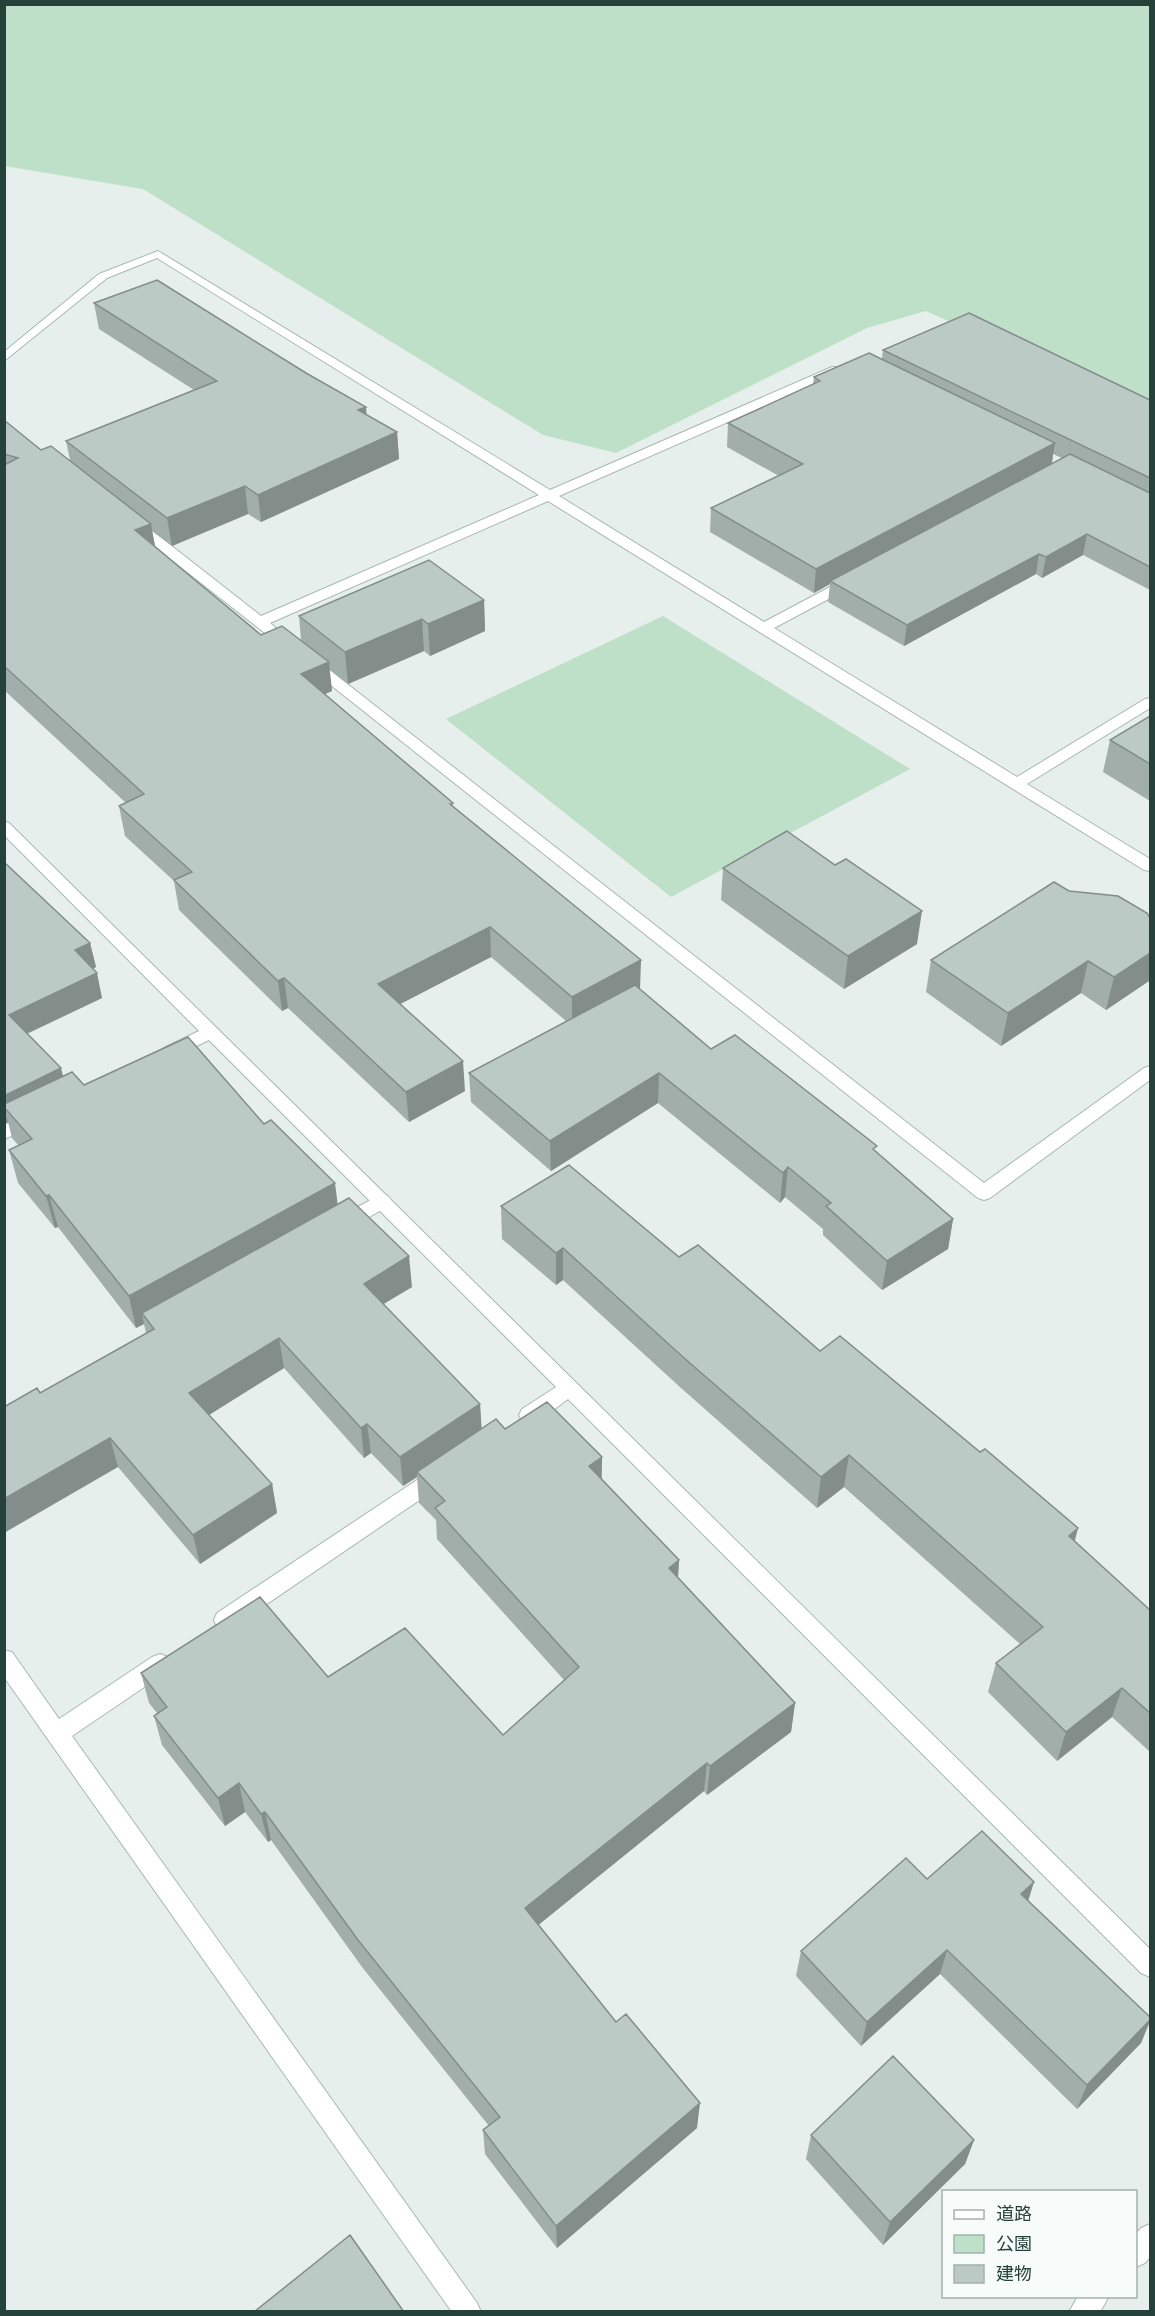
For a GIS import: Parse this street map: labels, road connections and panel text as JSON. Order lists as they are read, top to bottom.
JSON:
{
  "legend": ["道路", "公園", "建物"]
}
